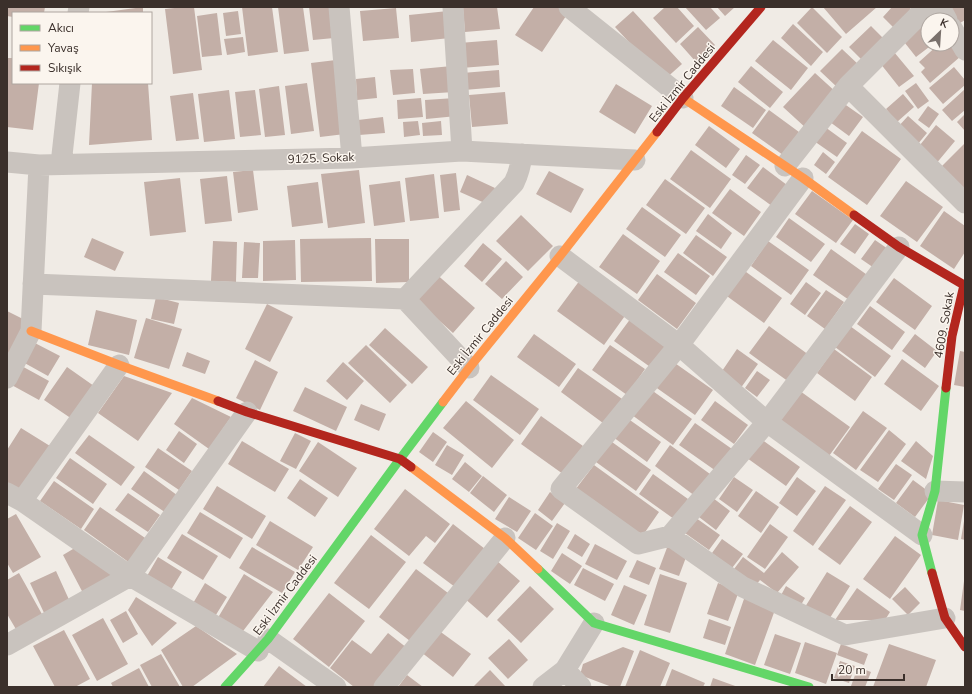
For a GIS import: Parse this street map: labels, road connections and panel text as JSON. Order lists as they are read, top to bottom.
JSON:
{
  "streets": {
    "street": ["Eski İzmir Caddesi", "9125. Sokak", "4609. Sokak"]
  },
  "crossings": [
    ["Eski İzmir Caddesi", "9125. Sokak"],
    ["Eski İzmir Caddesi", "4609. Sokak"]
  ],
  "legend": ["Akıcı", "Yavaş", "Sıkışık"],
  "scale_bar": "20 m",
  "north": "top right"
}
